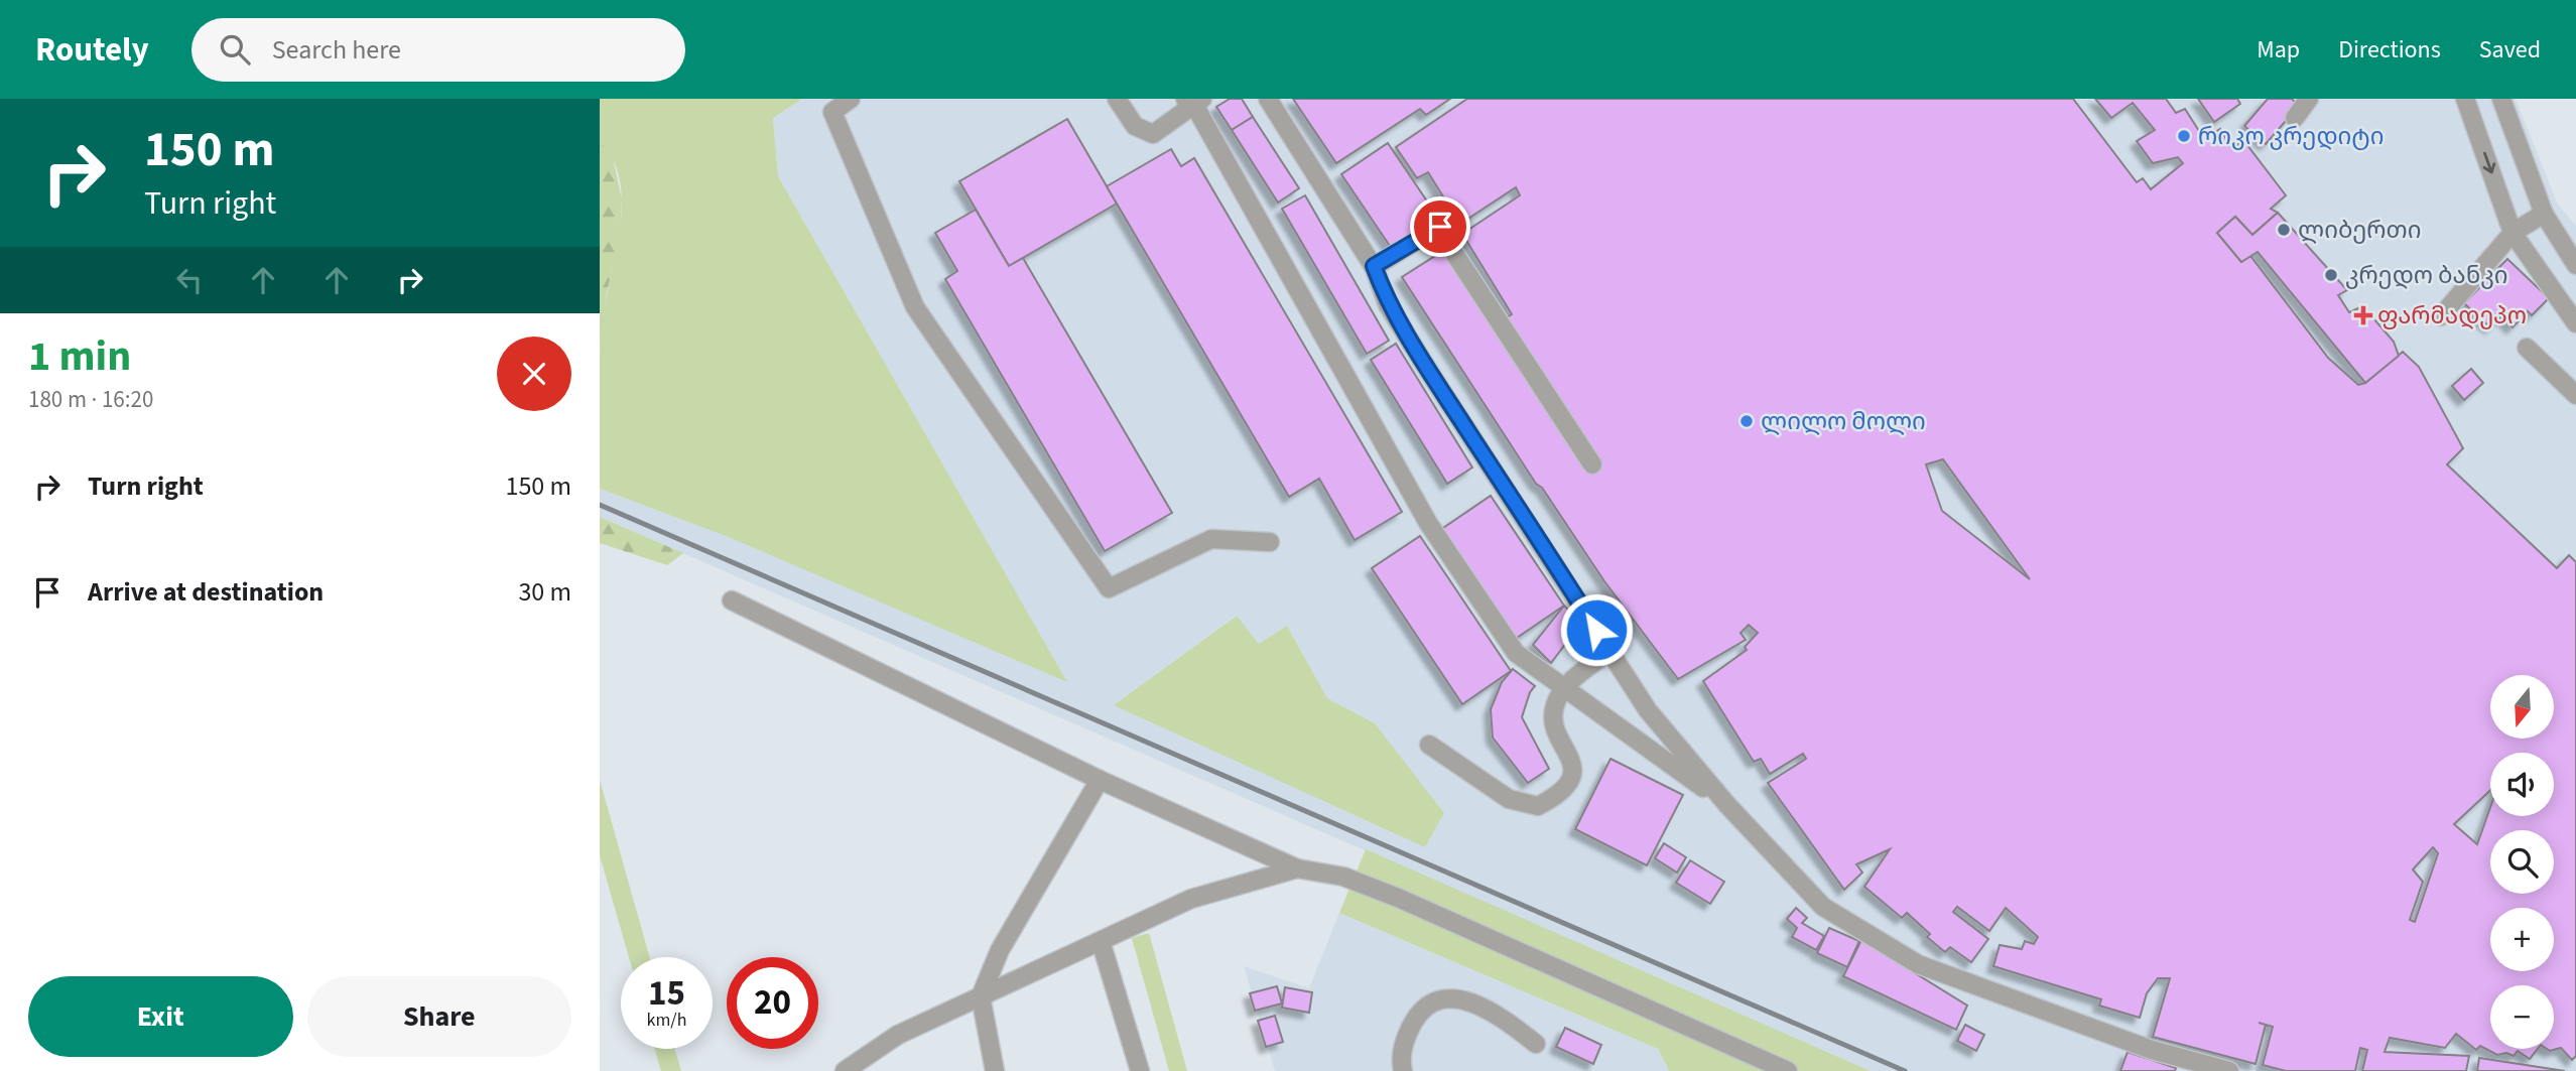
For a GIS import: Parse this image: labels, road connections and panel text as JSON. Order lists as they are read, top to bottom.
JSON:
{
  "places": {
    "other": [
      "რიკო კრედიტი",
      "ლიბერთი",
      "კრედო ბანკი",
      "ლილო მოლი"
    ],
    "health": ["ფარმადეპო"]
  },
  "north": "bottom",
  "page": {
    "header": "Routely",
    "search": "Search here",
    "nav": ["Map", "Directions", "Saved"],
    "turn": ["150 m", "Turn right"],
    "heading": ["1 min", "180 m · 16:20"],
    "list": [
      {
        "name": "Turn right",
        "value": "150 m"
      },
      {
        "name": "Arrive at destination",
        "value": "30 m"
      }
    ],
    "map_buttons": ["+", "−"],
    "speed": "15 km/h",
    "limit": "20",
    "buttons": ["Exit", "Share"]
  }
}
